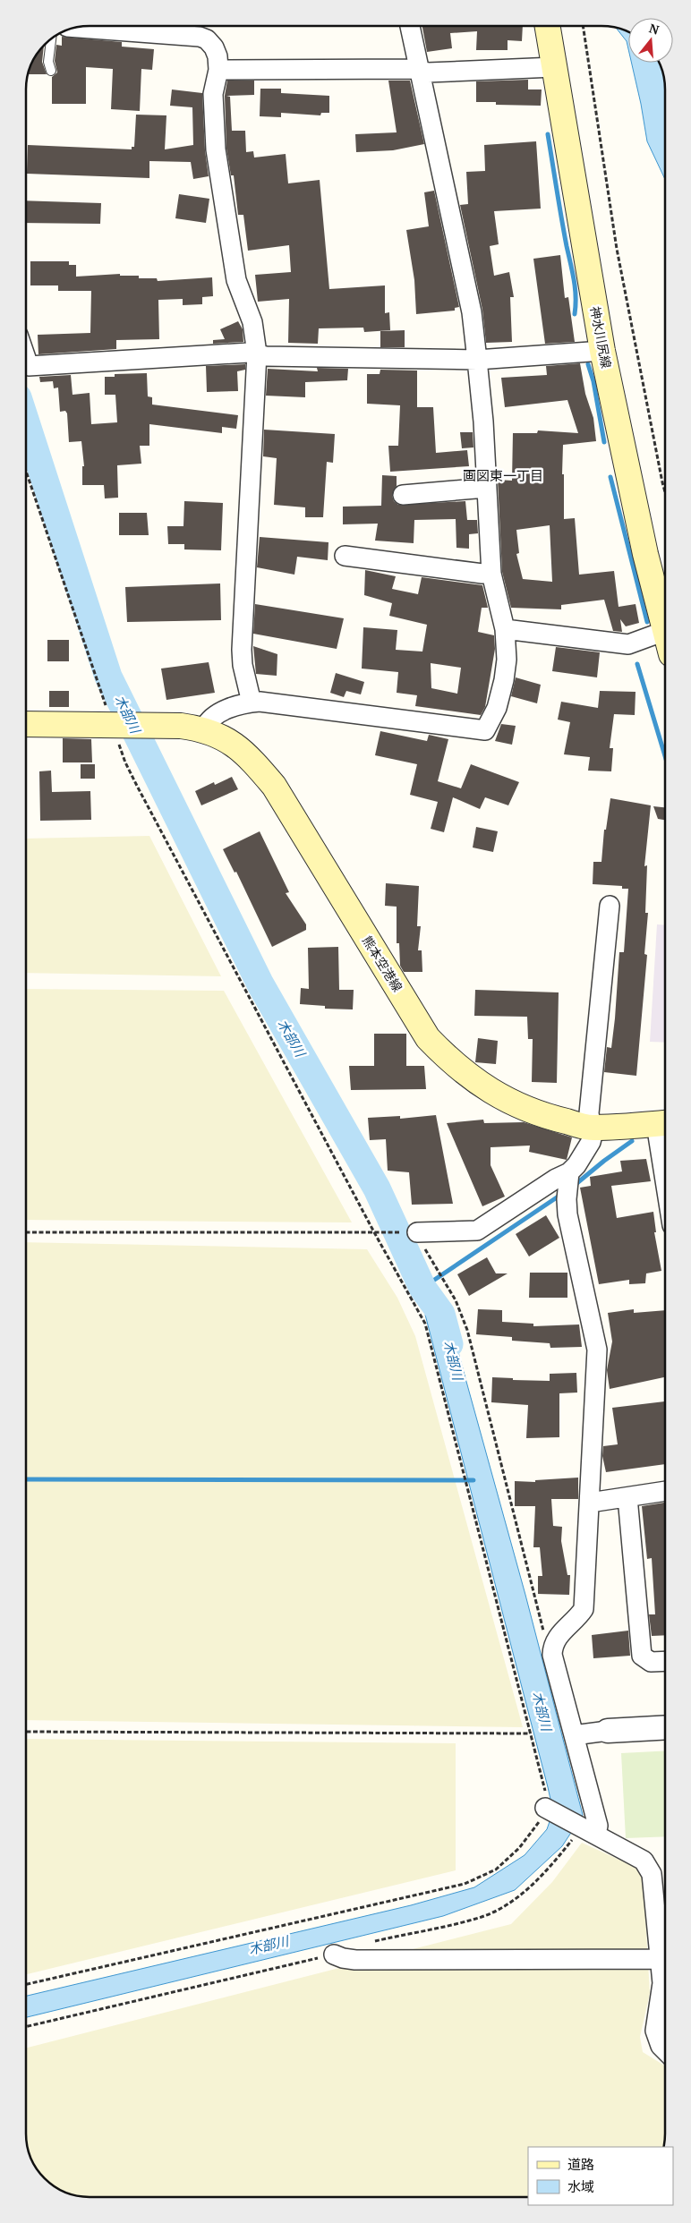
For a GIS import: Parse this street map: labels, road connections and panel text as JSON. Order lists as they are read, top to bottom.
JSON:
{
  "streets": {
    "main road": ["神水川尻線", "熊本空港線"]
  },
  "districts": ["画図東一丁目"],
  "water": ["木部川"],
  "legend": ["道路", "水域"],
  "north": "top"
}
